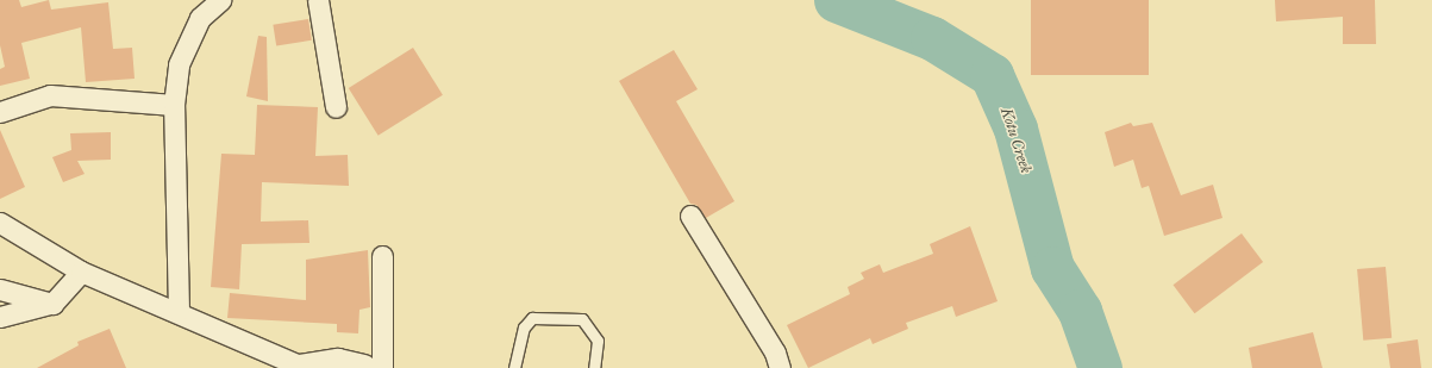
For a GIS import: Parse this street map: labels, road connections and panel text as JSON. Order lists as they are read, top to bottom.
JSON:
{
  "water": ["Kotu Creek"]
}
